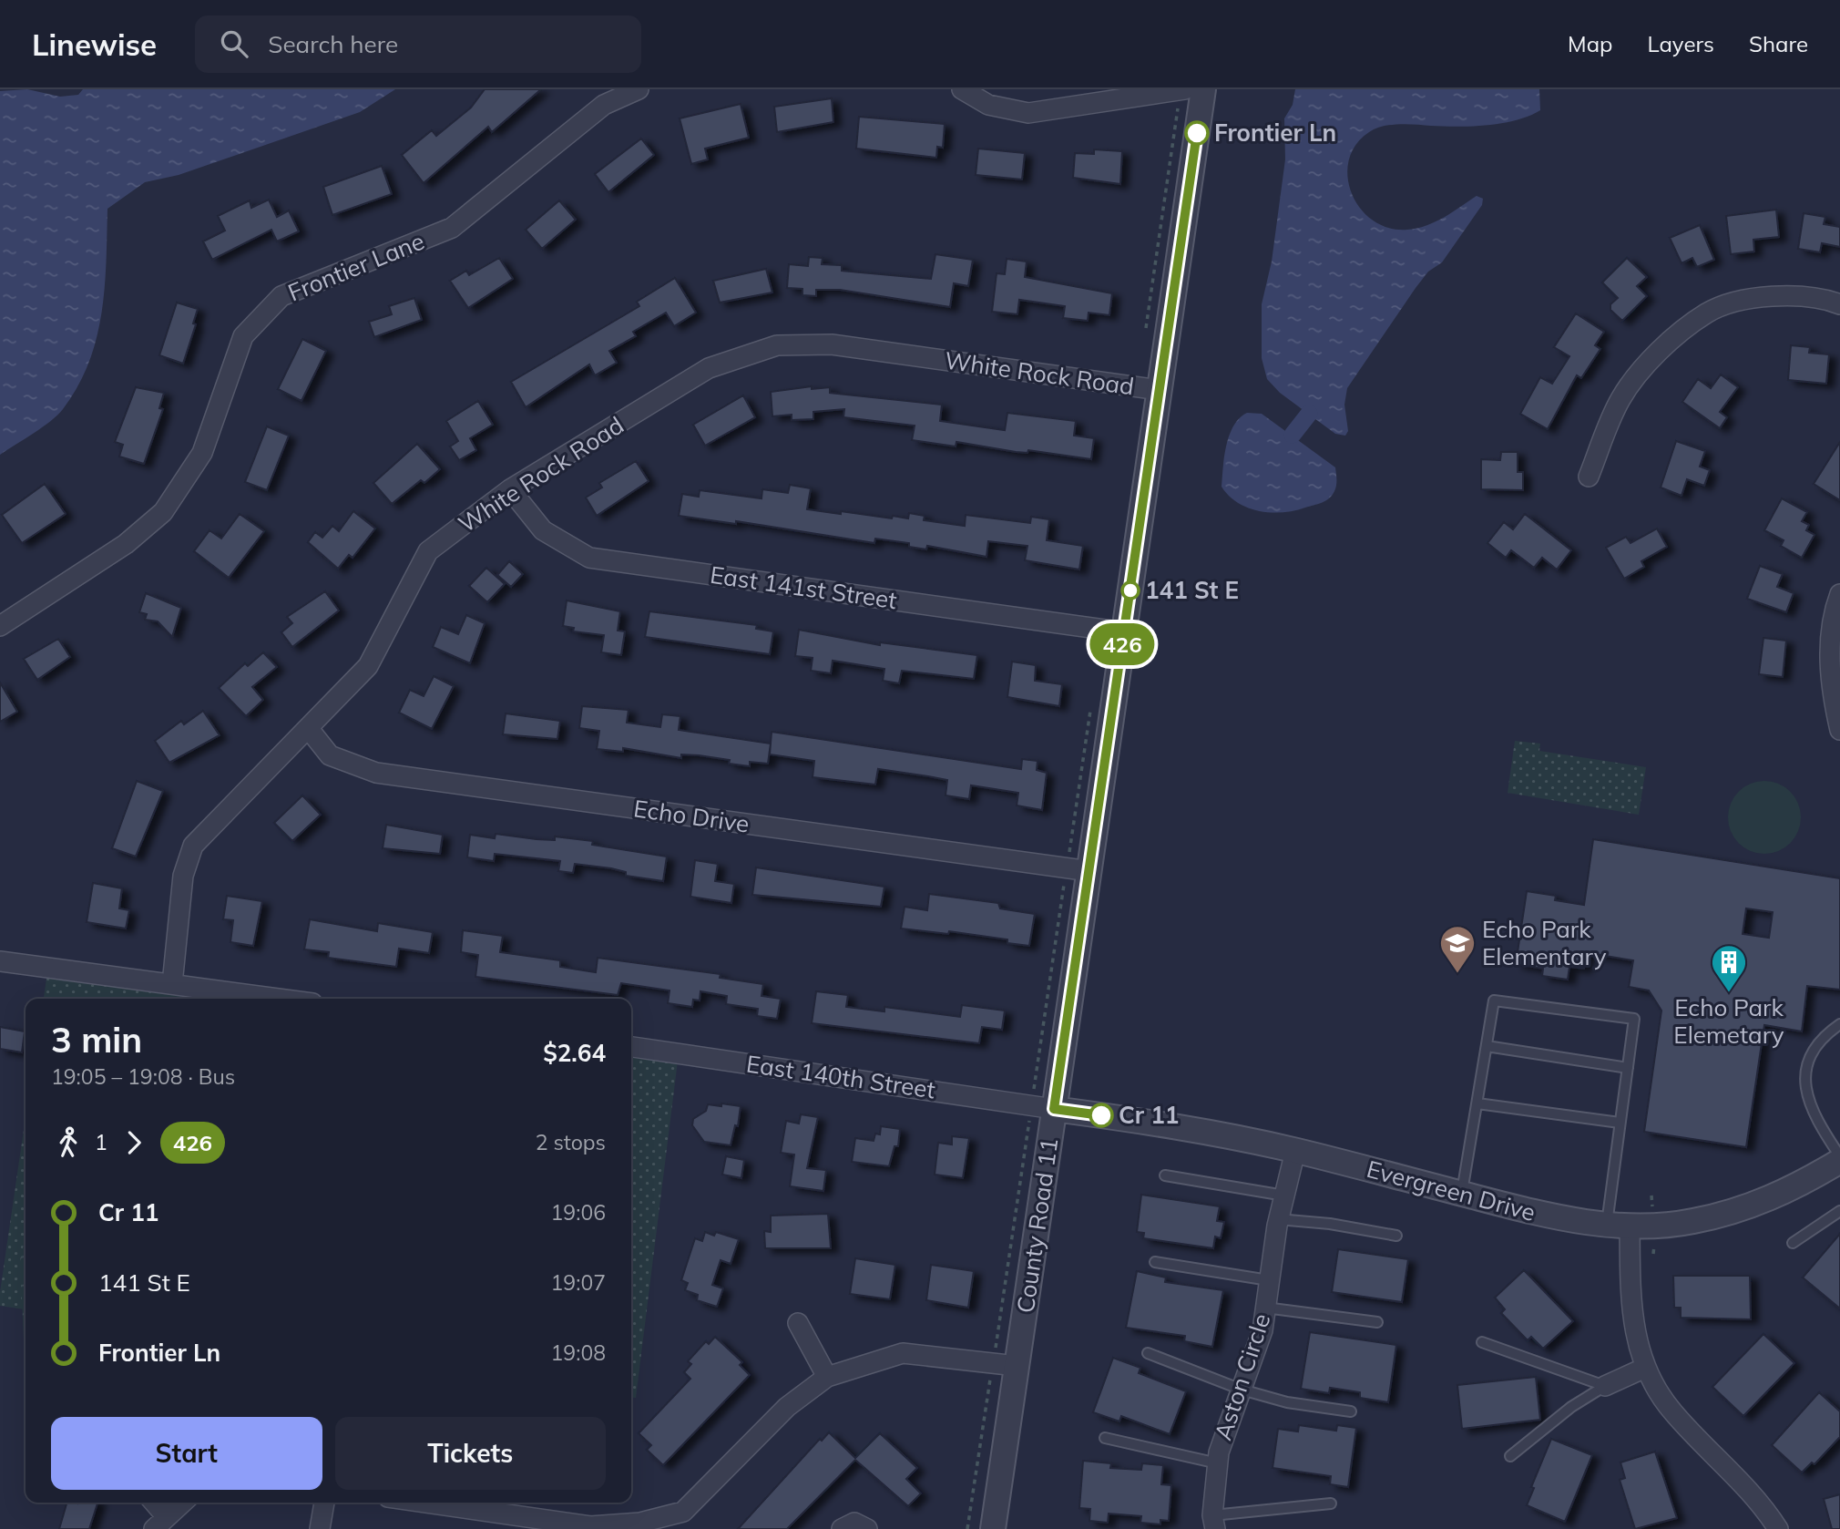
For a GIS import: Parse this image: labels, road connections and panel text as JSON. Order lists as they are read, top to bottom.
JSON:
{
  "streets": {
    "street": [
      "Frontier Lane",
      "White Rock Road",
      "East 141st Street",
      "Echo Drive",
      "East 140th Street",
      "Evergreen Drive",
      "County Road 11",
      "Aston Circle"
    ]
  },
  "crossings": [
    ["White Rock Road", "East 141st Street"],
    ["White Rock Road", "Echo Drive"],
    ["White Rock Road", "County Road 11"],
    ["East 141st Street", "County Road 11"],
    ["Echo Drive", "County Road 11"],
    ["East 140th Street", "Evergreen Drive"],
    ["East 140th Street", "County Road 11"],
    ["Evergreen Drive", "County Road 11"],
    ["Evergreen Drive", "Aston Circle"]
  ],
  "places": {
    "other": ["Frontier Ln", "141 St E", "Cr 11"],
    "school or university": ["Echo Park Elementary"],
    "building": ["Echo Park Elemetary"]
  },
  "lines": ["bus line 426"],
  "page": {
    "header": "Linewise",
    "search": "Search here",
    "nav": ["Map", "Layers", "Share"],
    "on_map": "426",
    "heading": ["3 min", "19:05 – 19:08 · Bus", "$2.64"],
    "legs": ["1", "426", "2 stops"],
    "list": [
      {
        "name": "Cr 11",
        "value": "19:06"
      },
      {
        "name": "141 St E",
        "value": "19:07"
      },
      {
        "name": "Frontier Ln",
        "value": "19:08"
      }
    ],
    "buttons": ["Start", "Tickets"]
  }
}
